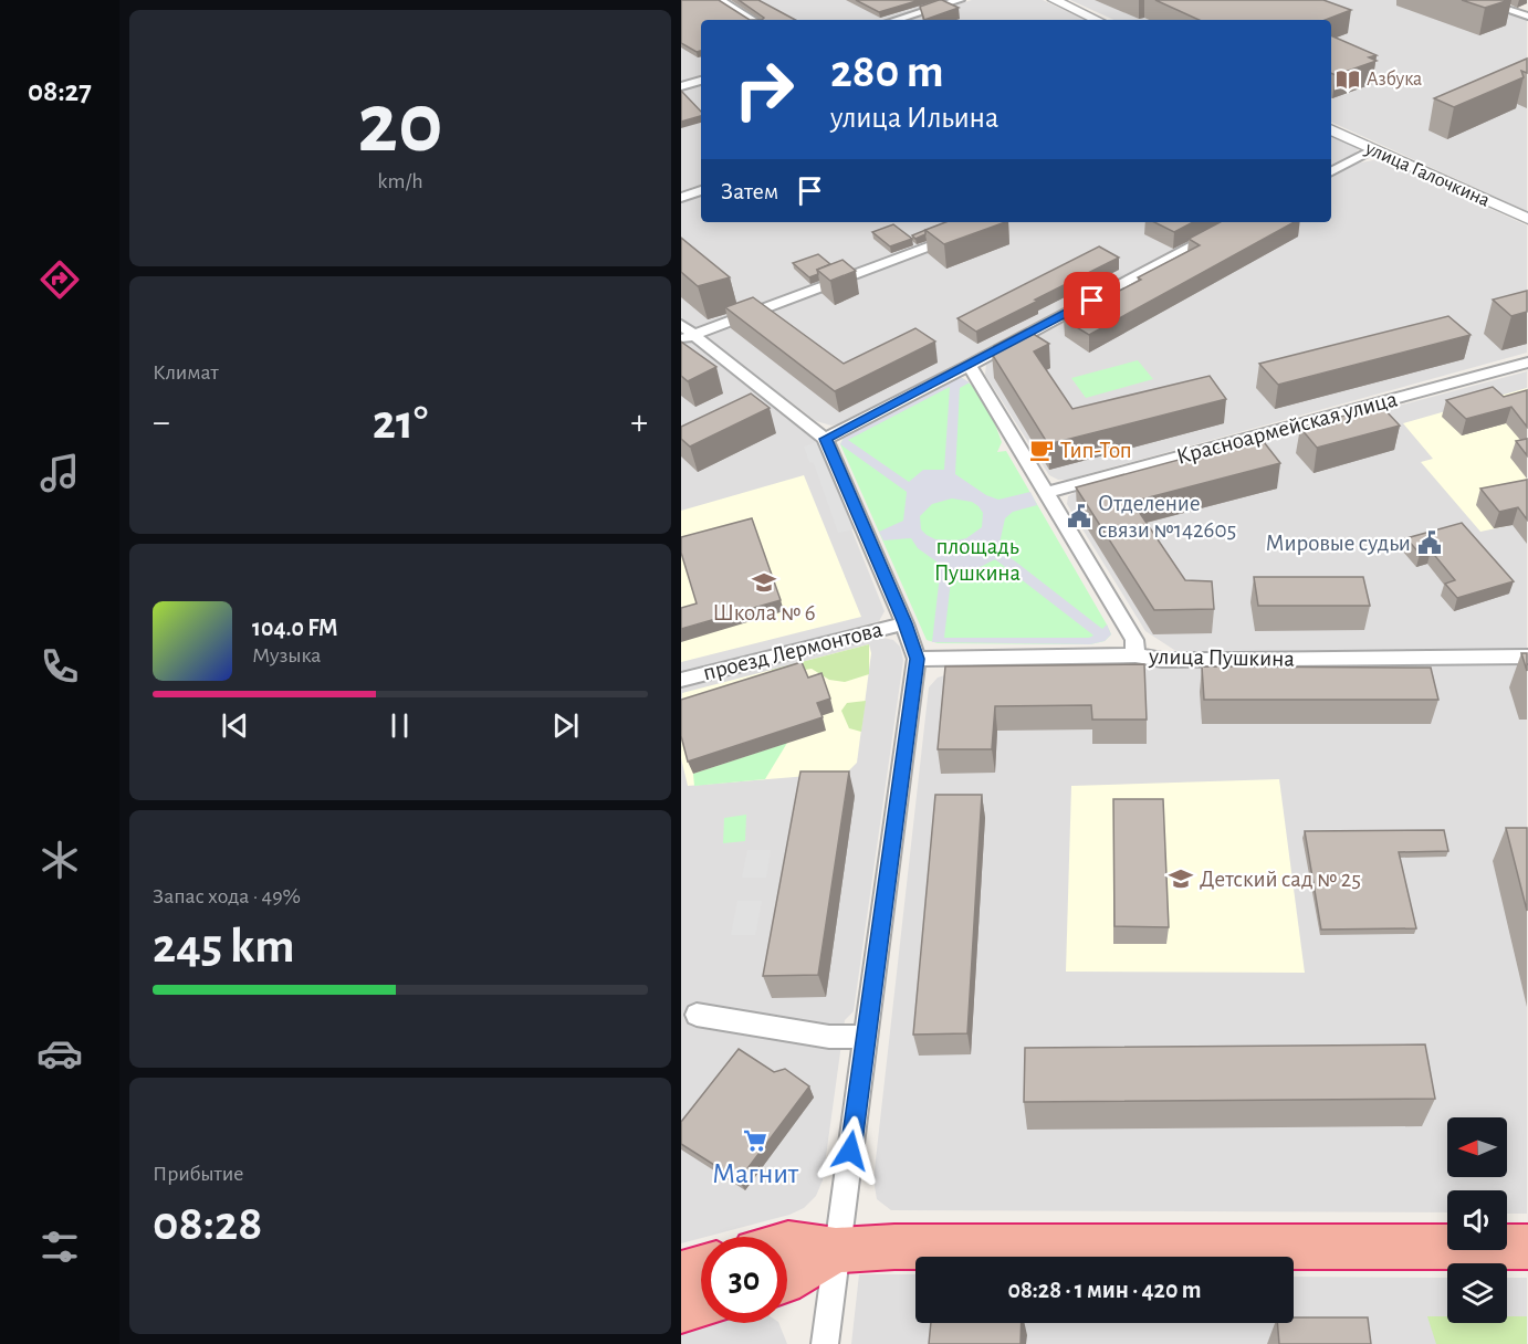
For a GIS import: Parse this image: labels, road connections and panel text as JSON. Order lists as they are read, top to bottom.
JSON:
{
  "streets": {
    "street": [
      "улица Галочкина",
      "Красноармейская улица",
      "проезд Лермонтова",
      "улица Пушкина"
    ]
  },
  "parks": ["площадь Пушкина"],
  "places": {
    "library": ["Азбука"],
    "cafe": ["Тип-Топ"],
    "public building": ["Отделение связи №142605", "Мировые судьи"],
    "school or university": ["Школа № 6", "Детский сад № 25"],
    "supermarket": ["Магнит"]
  },
  "north": "left",
  "page": {
    "tabs": "08:27",
    "tile": [
      ["20", "km/h"],
      "Климат",
      ["Запас хода · 49%", "245 km"],
      ["Прибытие", "08:28"]
    ],
    "turn": ["280 m", "улица Ильина"],
    "then": "Затем",
    "heat": ["−", "21°", "+"],
    "song": ["104.0 FM", "Музыка"],
    "limit": "30",
    "trip": "08:28 · 1 мин · 420 m"
  }
}
